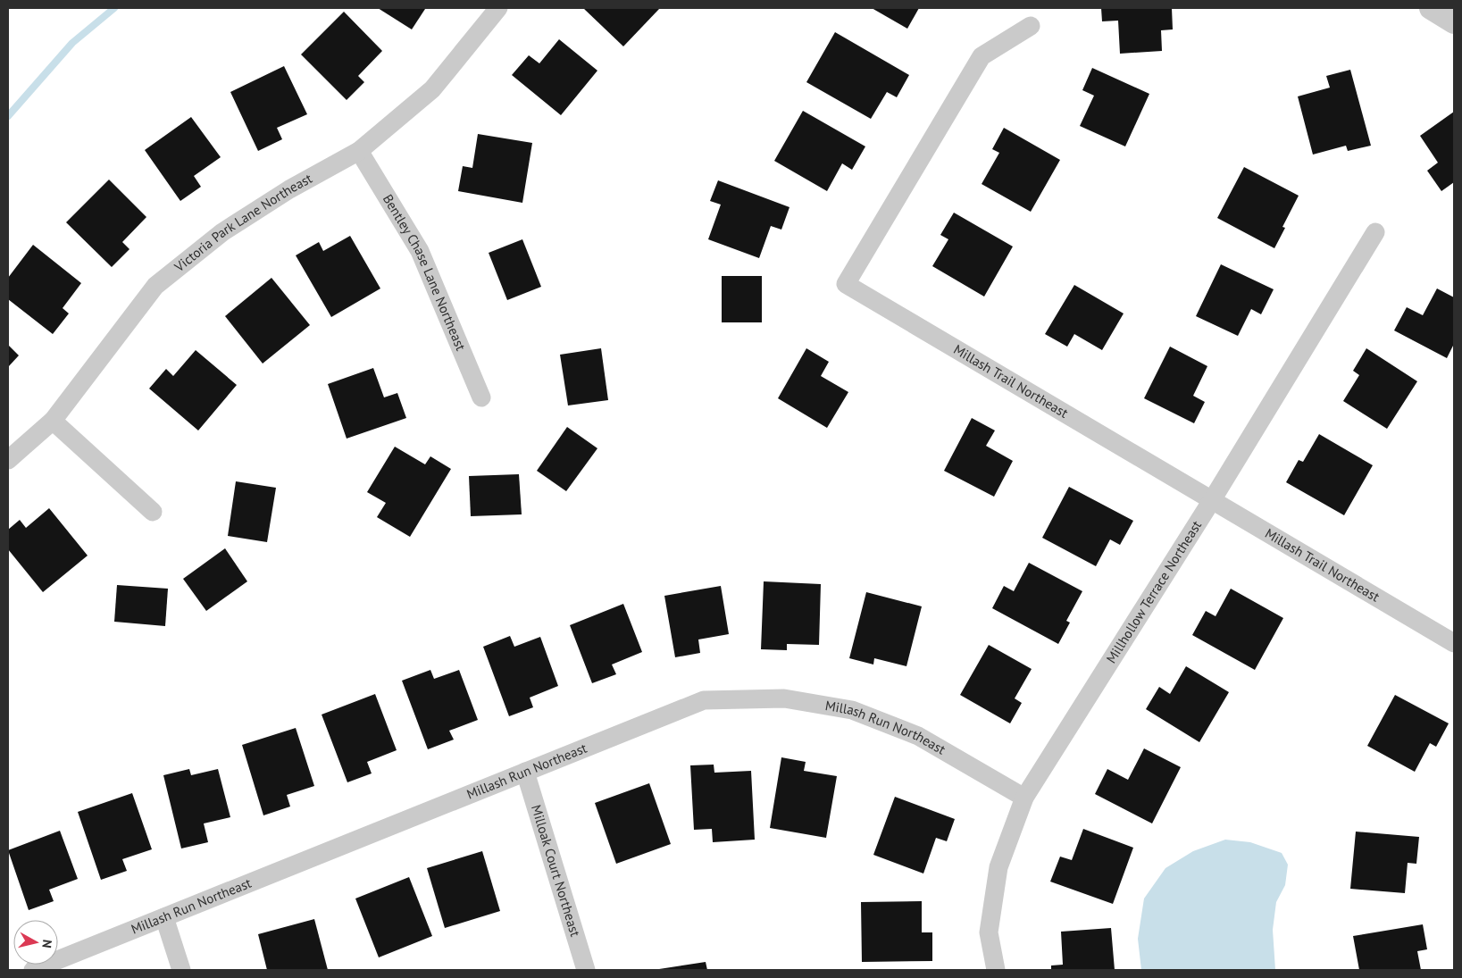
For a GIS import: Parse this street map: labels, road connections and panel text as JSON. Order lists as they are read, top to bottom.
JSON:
{
  "streets": {
    "street": [
      "Victoria Park Lane Northeast",
      "Bentley Chase Lane Northeast",
      "Millash Trail Northeast",
      "Millhollow Terrace Northeast",
      "Millash Run Northeast",
      "Milloak Court Northeast"
    ]
  },
  "crossings": [
    ["Victoria Park Lane Northeast", "Bentley Chase Lane Northeast"],
    ["Millash Trail Northeast", "Millhollow Terrace Northeast"],
    ["Millhollow Terrace Northeast", "Millash Run Northeast"],
    ["Millash Run Northeast", "Milloak Court Northeast"]
  ],
  "north": "right"
}
